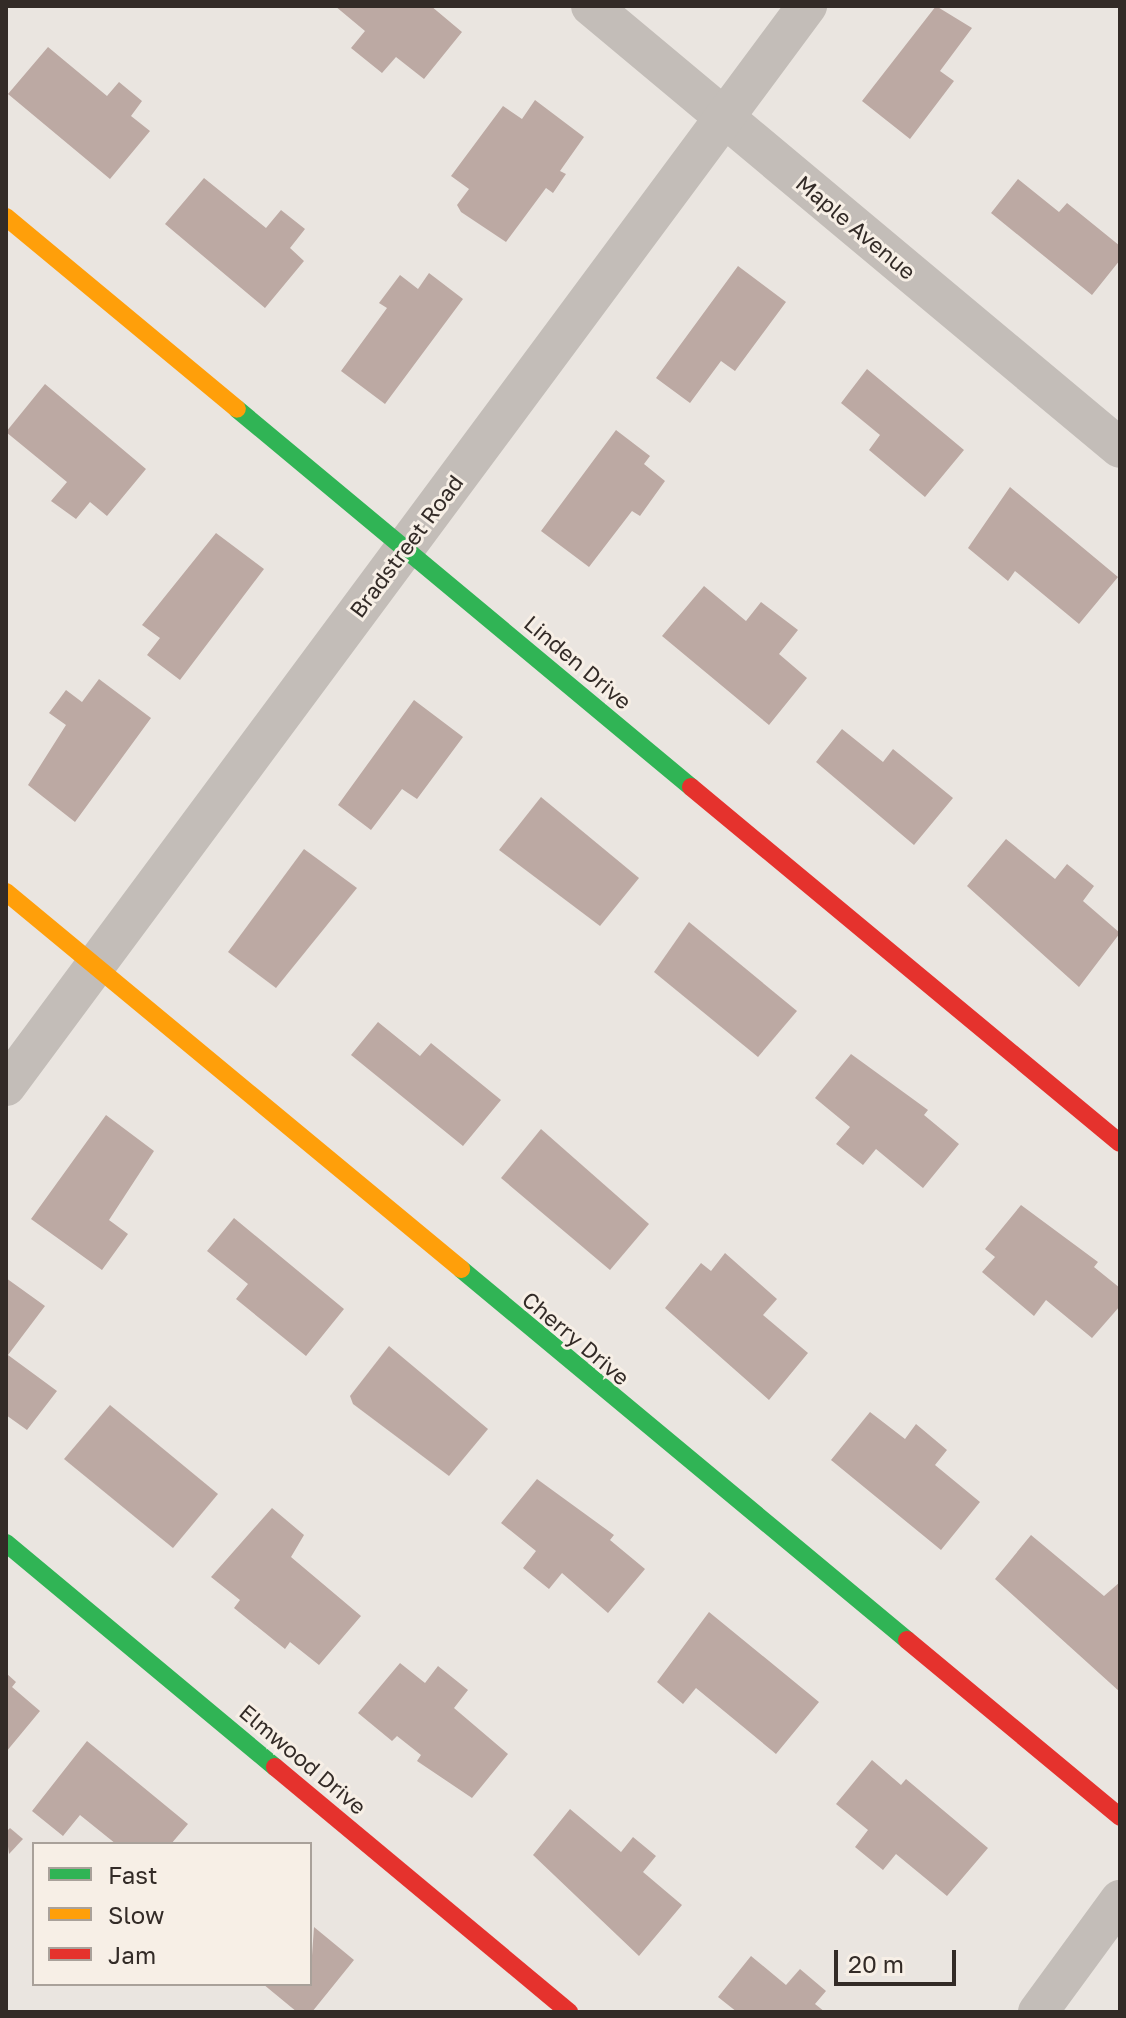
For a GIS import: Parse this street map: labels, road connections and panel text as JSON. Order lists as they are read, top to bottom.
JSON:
{
  "streets": {
    "street": [
      "Maple Avenue",
      "Bradstreet Road",
      "Linden Drive",
      "Cherry Drive",
      "Elmwood Drive"
    ]
  },
  "crossings": [
    ["Maple Avenue", "Bradstreet Road"],
    ["Bradstreet Road", "Linden Drive"],
    ["Bradstreet Road", "Cherry Drive"]
  ],
  "legend": ["Fast", "Slow", "Jam"],
  "scale_bar": "20 m"
}
